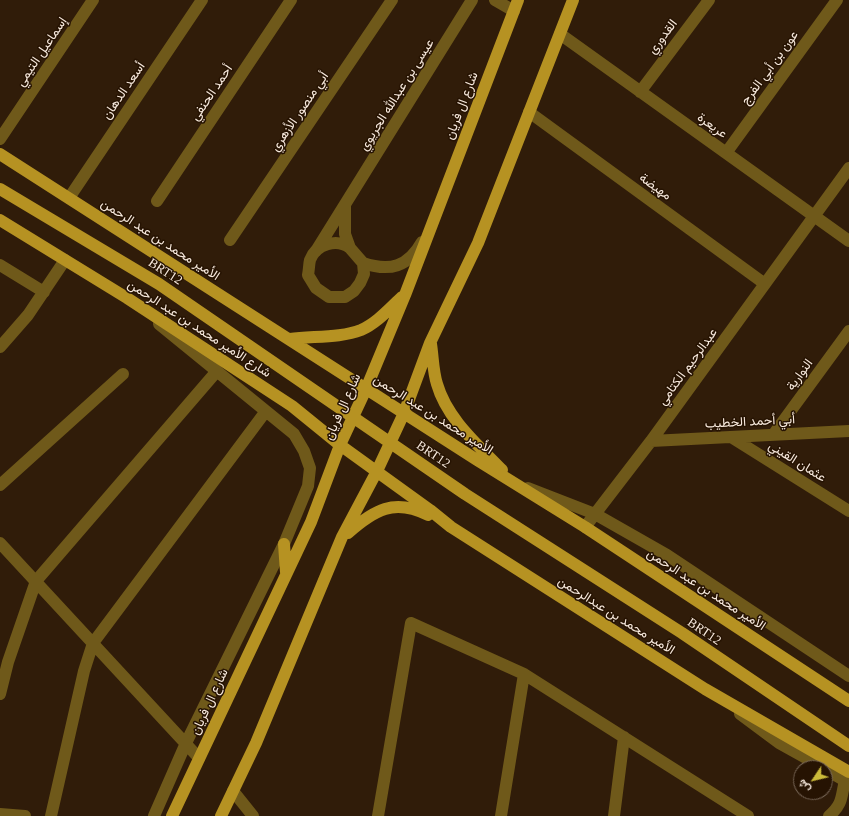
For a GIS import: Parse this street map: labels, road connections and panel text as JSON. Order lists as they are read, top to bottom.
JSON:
{
  "streets": {
    "main road": [
      "شارع ال فريان",
      "الأمير محمد بن عبد الرحمن",
      "BRT12",
      "شارع الأمير محمد بن عبد الرحمن",
      "الأمير محمد بن عبدالرحمن"
    ],
    "street": [
      "القدوري",
      "إسماعيل التيمي",
      "عون بن أبي الفرج",
      "أسعد الدهان",
      "أحمد الحنفي",
      "عيسى بن عبدالله الجريوي",
      "أبي منصور الأزهري",
      "عريعرة",
      "مهيضة",
      "عبدالرحيم الكتامي",
      "النوارية",
      "أبي أحمد الخطيب",
      "عثمان القيني"
    ]
  },
  "crossings": [
    ["القدوري", "عريعرة"],
    ["عون بن أبي الفرج", "عريعرة"],
    ["أسعد الدهان", "الأمير محمد بن عبد الرحمن"],
    ["شارع ال فريان", "الأمير محمد بن عبد الرحمن"],
    ["شارع ال فريان", "BRT12"],
    ["شارع ال فريان", "شارع الأمير محمد بن عبد الرحمن"],
    ["عريعرة", "عبدالرحيم الكتامي"],
    ["مهيضة", "عبدالرحيم الكتامي"],
    ["شارع الأمير محمد بن عبد الرحمن", "الأمير محمد بن عبدالرحمن"],
    ["عبدالرحيم الكتامي", "أبي أحمد الخطيب"],
    ["النوارية", "أبي أحمد الخطيب"],
    ["أبي أحمد الخطيب", "عثمان القيني"]
  ],
  "north": "bottom left"
}
